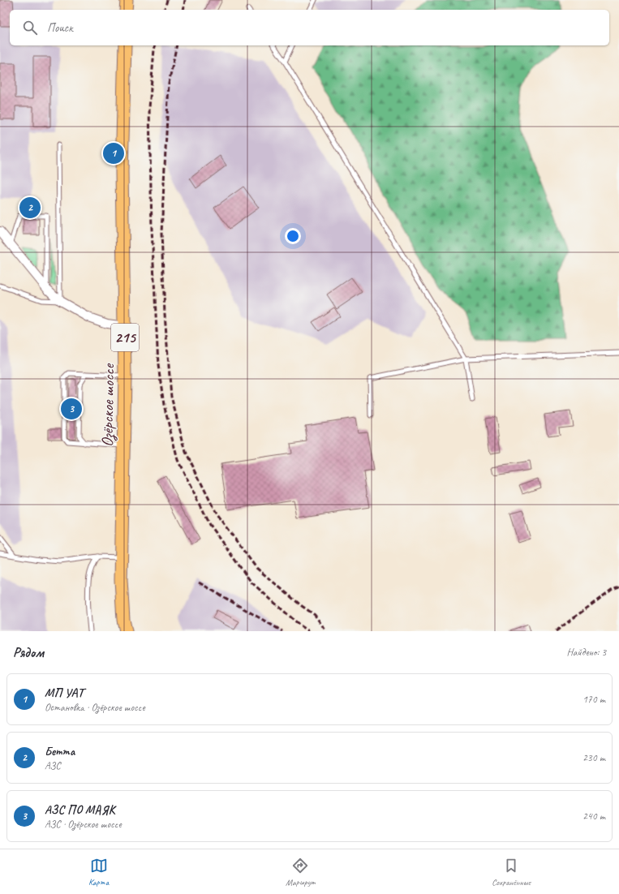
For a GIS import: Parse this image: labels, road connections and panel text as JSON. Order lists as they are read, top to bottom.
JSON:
{
  "streets": {
    "main road": ["215", "Озёрское шоссе"]
  },
  "page": {
    "search": "Поиск",
    "pins": ["1", "2", "3"],
    "heading": ["Рядом", "Найдено: 3"],
    "list": [
      {
        "mark": "1",
        "name": "МП УАТ",
        "note": "Остановка · Озёрское шоссе",
        "value": "170 m"
      },
      {
        "mark": "2",
        "name": "Бетта",
        "note": "АЗС",
        "value": "230 m"
      },
      {
        "mark": "3",
        "name": "АЗС ПО МАЯК",
        "note": "АЗС · Озёрское шоссе",
        "value": "240 m"
      }
    ],
    "nav": ["Карта", "Маршрут", "Сохранённые"]
  }
}
